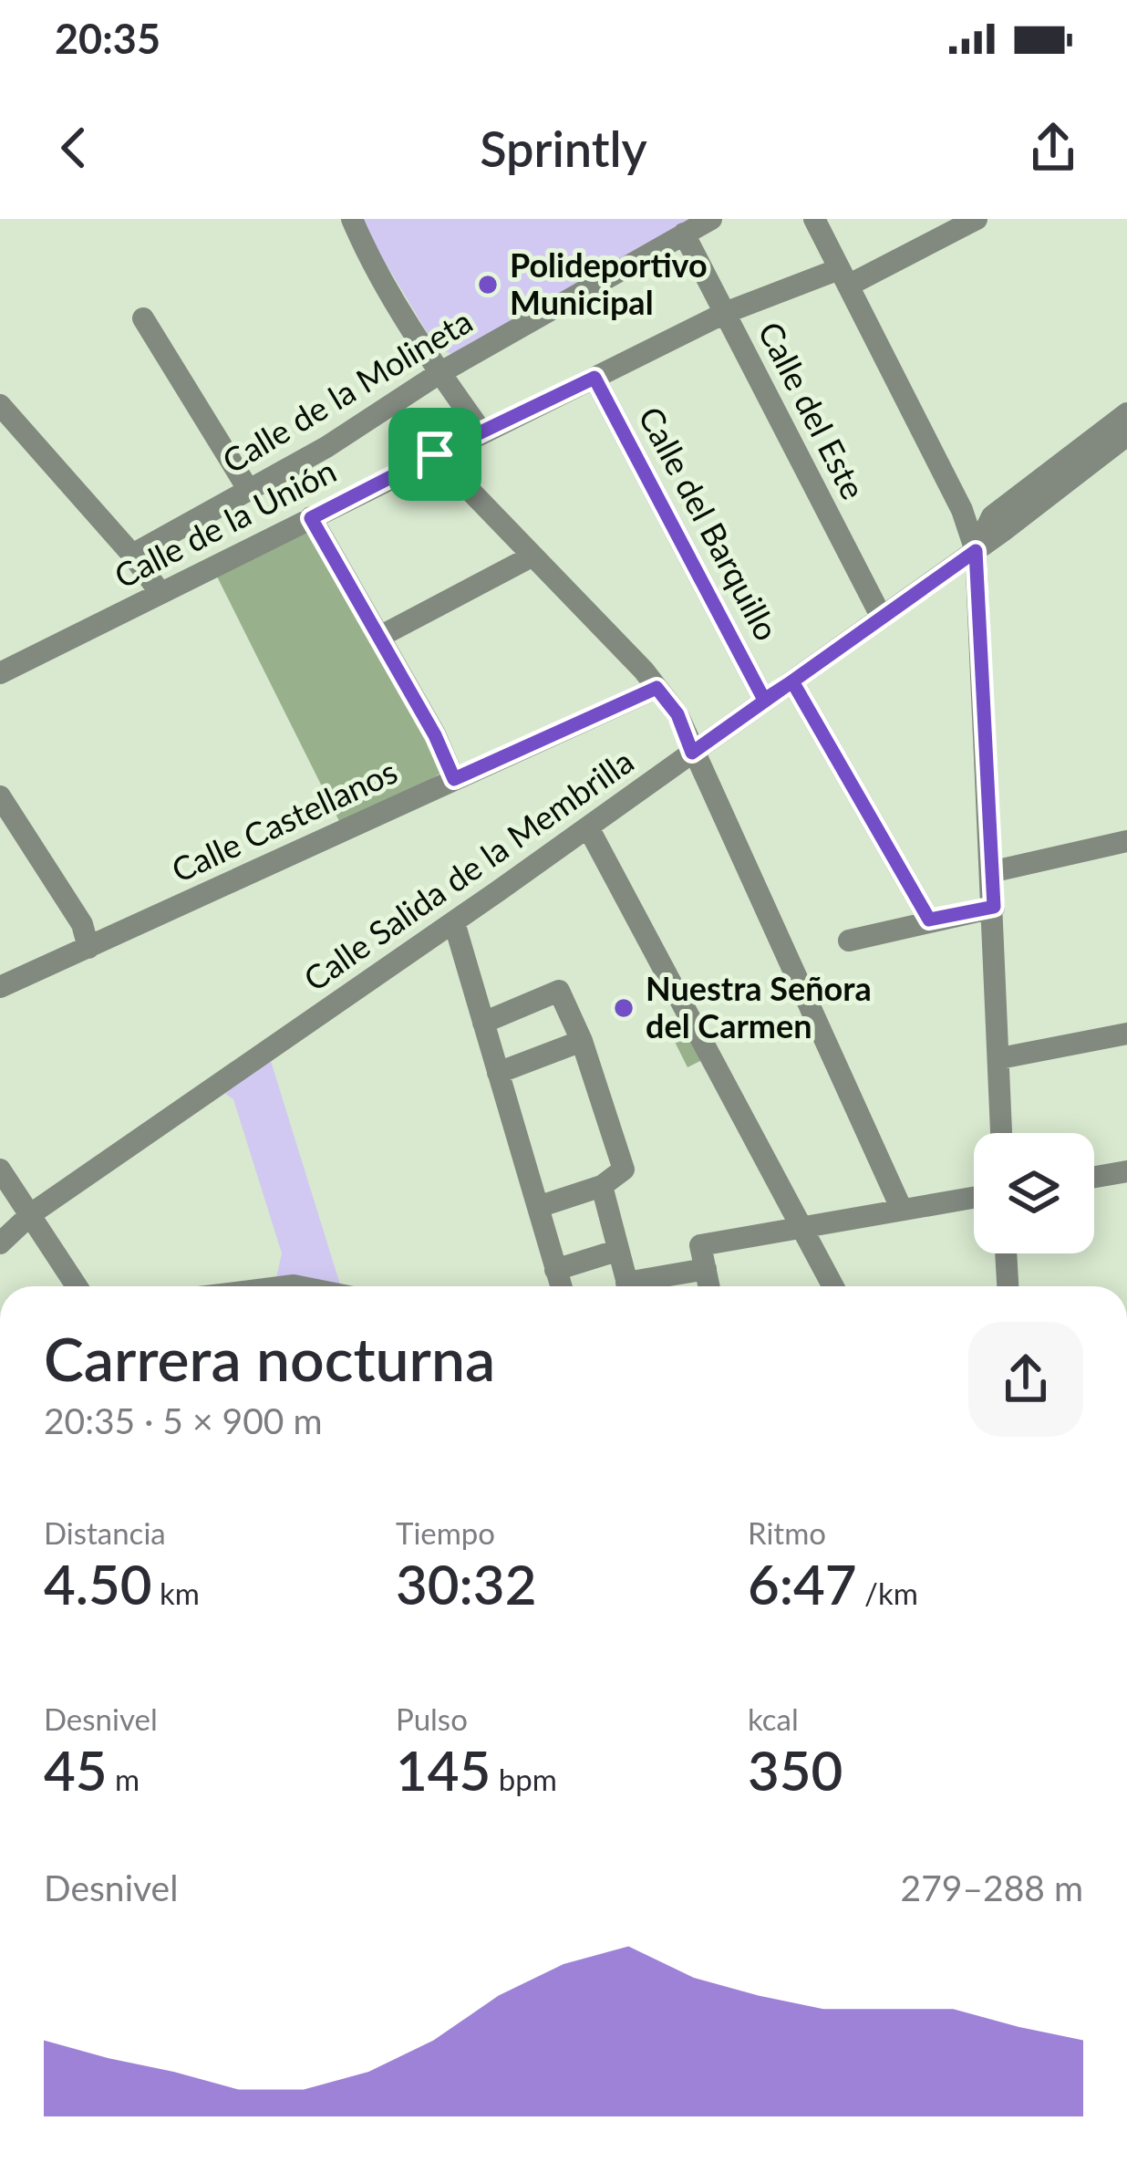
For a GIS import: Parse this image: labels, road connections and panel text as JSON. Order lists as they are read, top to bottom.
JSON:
{
  "streets": {
    "street": [
      "Calle de la Molineta",
      "Calle del Este",
      "Calle de la Unión",
      "Calle del Barquillo",
      "Calle Castellanos",
      "Calle Salida de la Membrilla"
    ]
  },
  "crossings": [
    ["Calle de la Molineta", "Calle del Este"],
    ["Calle del Este", "Calle de la Unión"],
    ["Calle del Este", "Calle Salida de la Membrilla"],
    ["Calle de la Unión", "Calle del Barquillo"],
    ["Calle del Barquillo", "Calle Salida de la Membrilla"]
  ],
  "places": ["Polideportivo Municipal", "Nuestra Señora del Carmen"],
  "page": {
    "status": "20:35",
    "header": "Sprintly",
    "heading": ["Carrera nocturna", "20:35 · 5 × 900 m"],
    "stats": [
      ["Distancia", "4.50 km"],
      ["Tiempo", "30:32"],
      ["Ritmo", "6:47 /km"],
      ["Desnivel", "45 m"],
      ["Pulso", "145 bpm"],
      ["kcal", "350"]
    ],
    "chart": ["Desnivel", "279–288 m"]
  }
}
